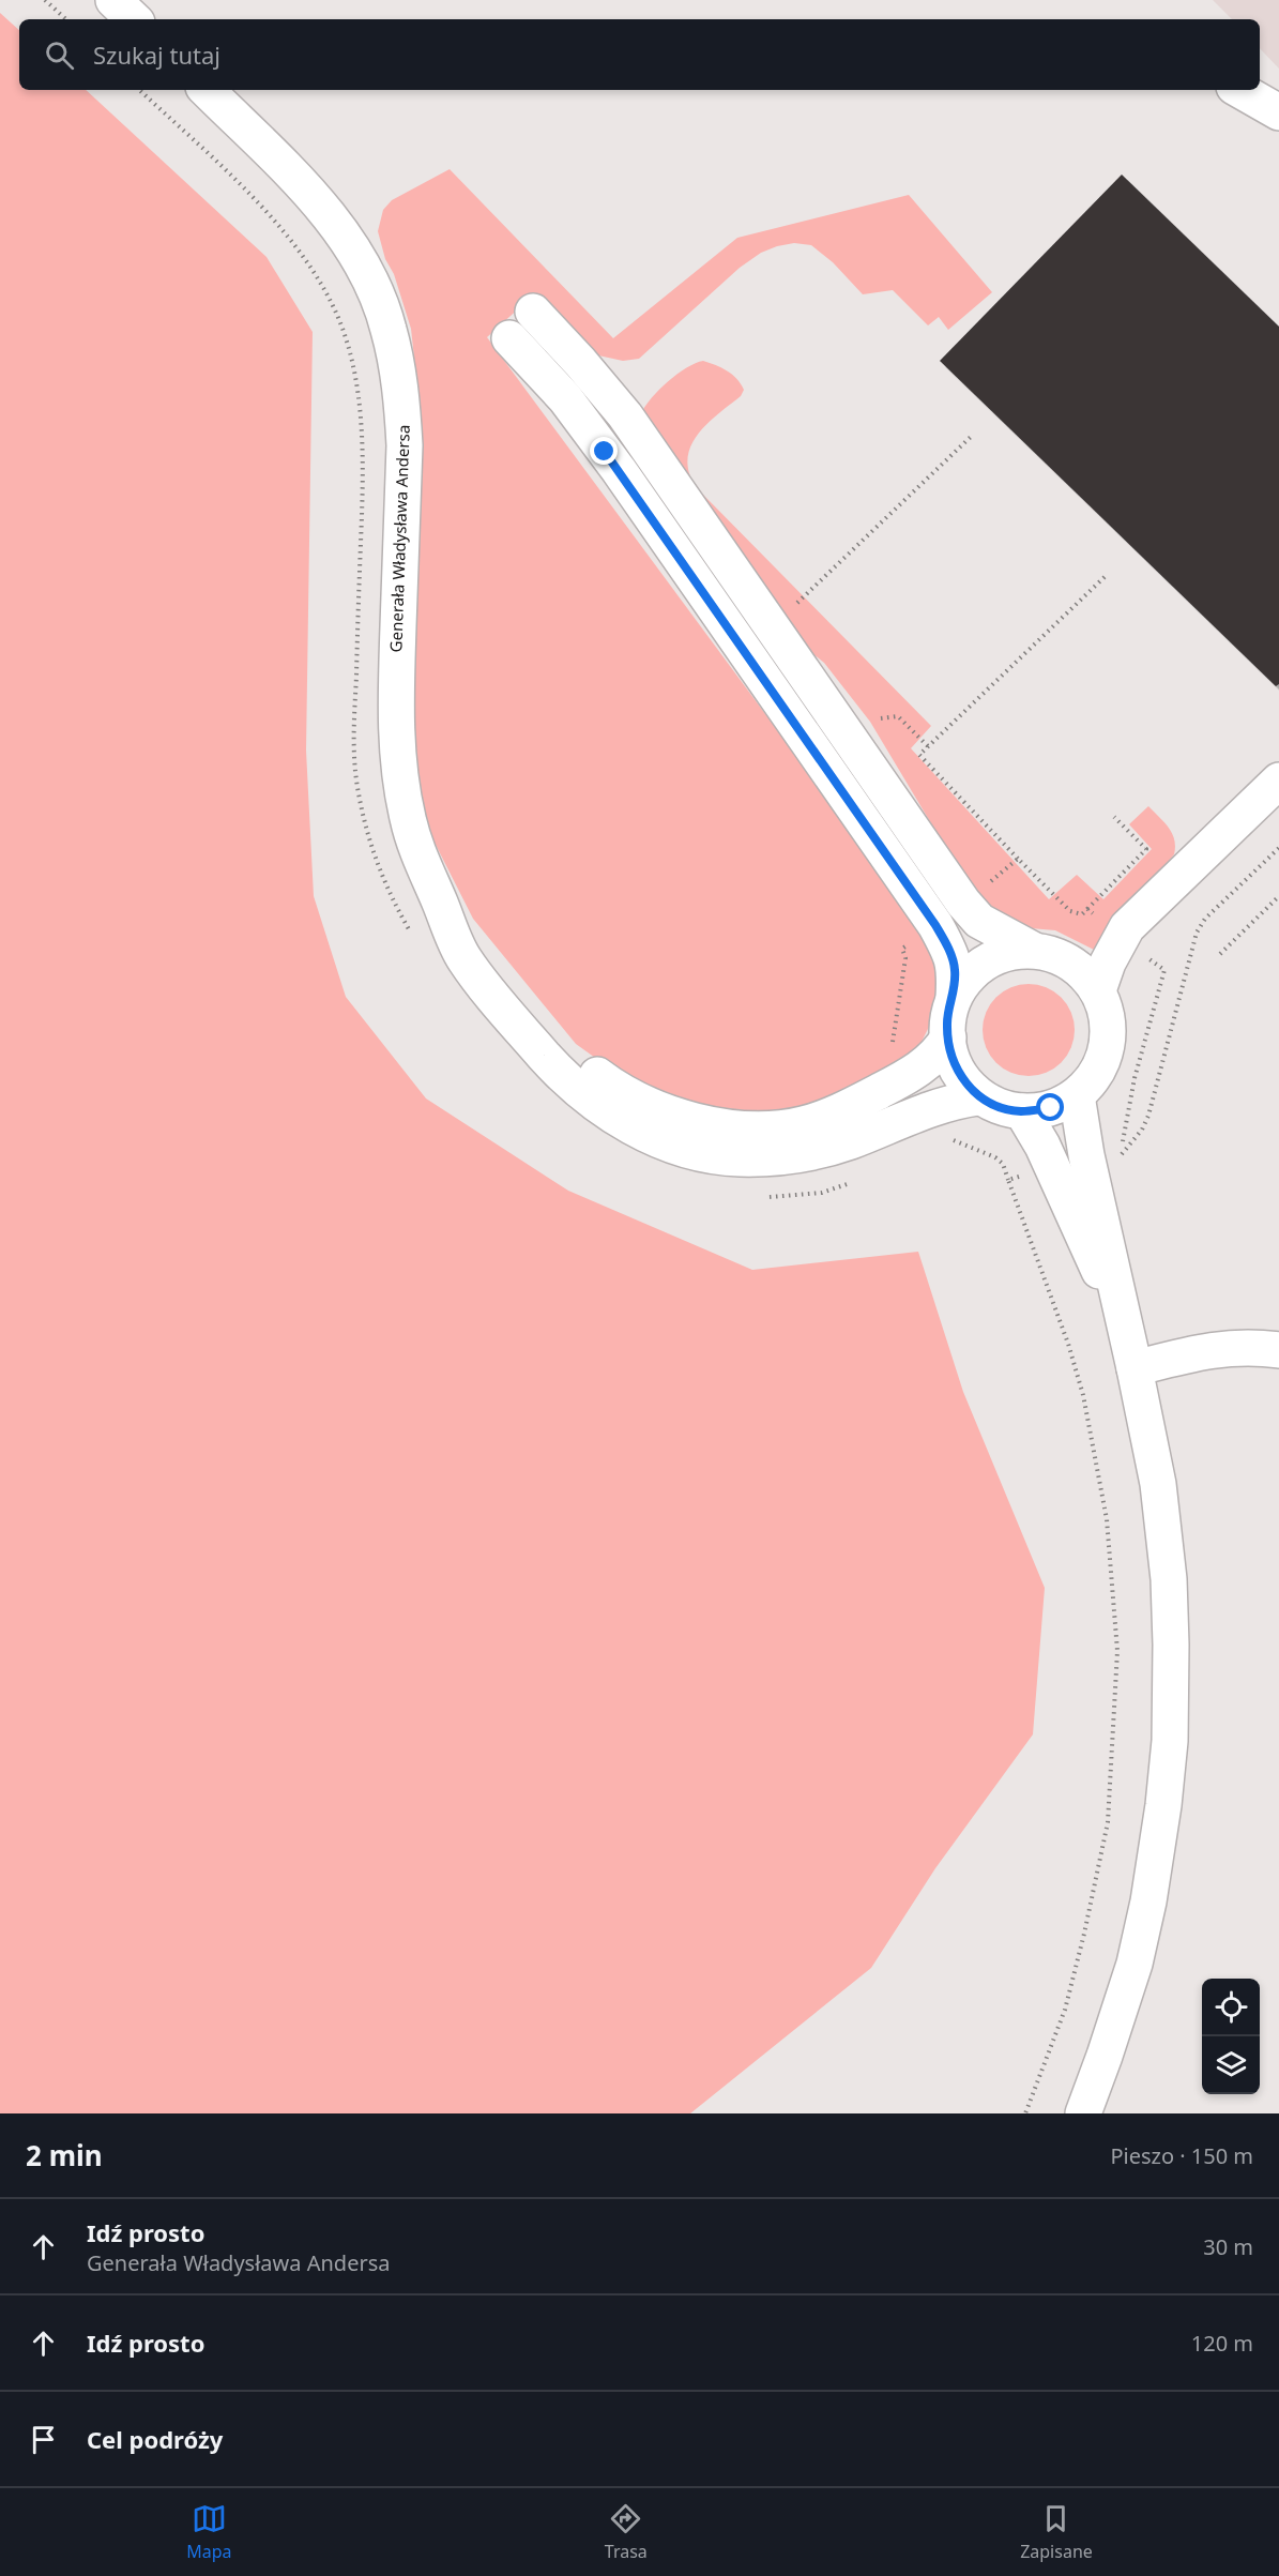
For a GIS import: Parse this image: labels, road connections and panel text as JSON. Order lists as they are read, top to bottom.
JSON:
{
  "streets": {
    "street": ["Generała Władysława Andersa"]
  },
  "page": {
    "search": "Szukaj tutaj",
    "heading": ["2 min", "Pieszo · 150 m"],
    "list": [
      ["Idź prosto", "Generała Władysława Andersa", "30 m"],
      ["Idź prosto", "120 m"],
      "Cel podróży"
    ],
    "nav": ["Mapa", "Trasa", "Zapisane"]
  }
}
